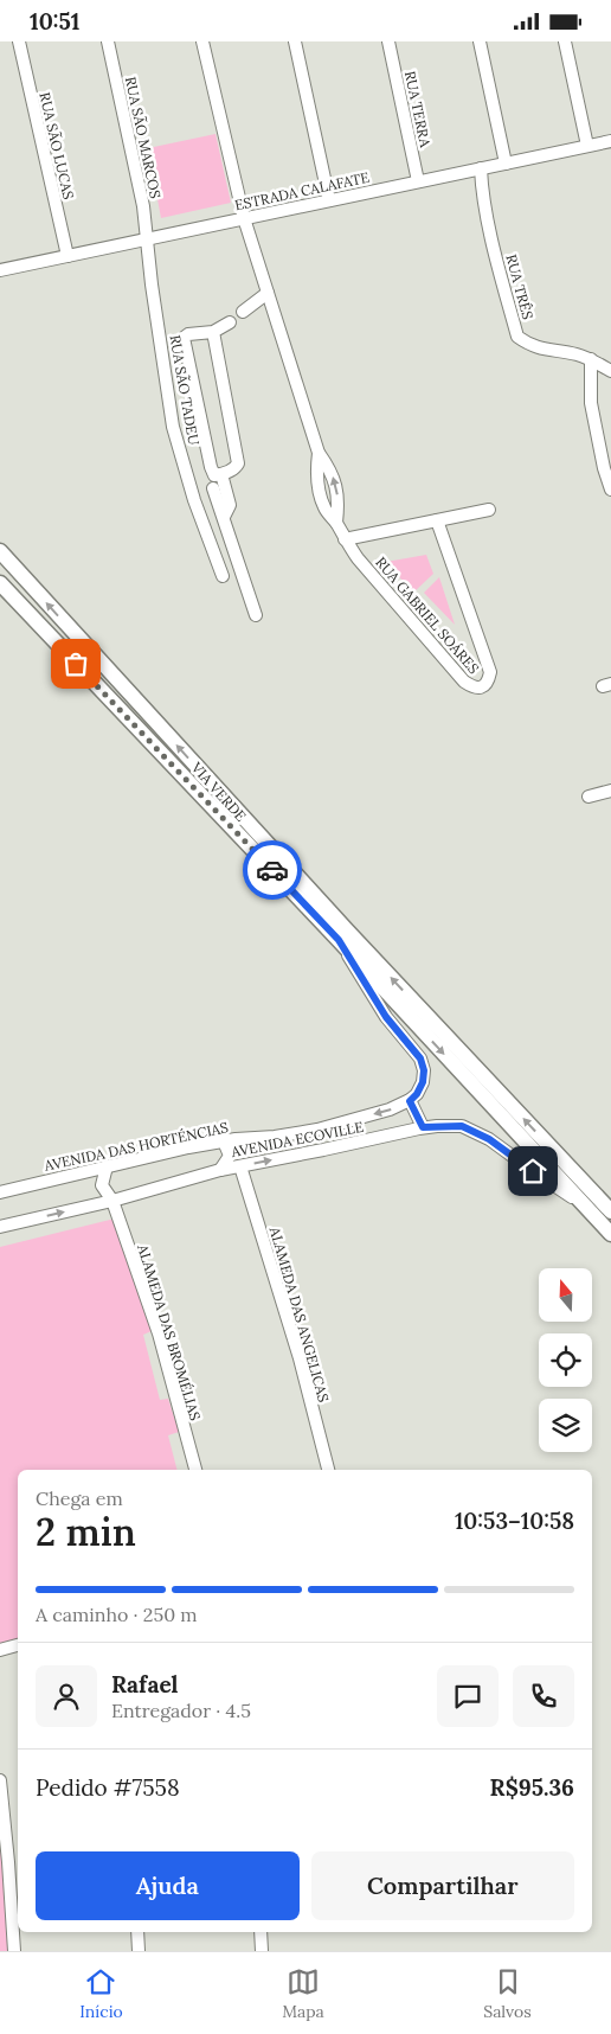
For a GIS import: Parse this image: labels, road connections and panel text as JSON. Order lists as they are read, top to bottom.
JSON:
{
  "streets": {
    "main road": ["VIA VERDE"],
    "street": [
      "RUA TERRA",
      "RUA SÃO MARCOS",
      "RUA SÃO LUCAS",
      "ESTRADA CALAFATE",
      "RUA TRÊS",
      "RUA SÃO TADEU",
      "RUA GABRIEL SOÁRES",
      "AVENIDA ECOVILLE",
      "AVENIDA DAS HORTÉNCIAS",
      "ALAMEDA DAS ANGELICAS",
      "ALAMEDA DAS BROMÉLIAS"
    ]
  },
  "crossings": [
    ["RUA TERRA", "ESTRADA CALAFATE"],
    ["RUA SÃO MARCOS", "ESTRADA CALAFATE"],
    ["RUA SÃO MARCOS", "RUA SÃO TADEU"],
    ["RUA SÃO LUCAS", "ESTRADA CALAFATE"],
    ["ESTRADA CALAFATE", "RUA TRÊS"],
    ["ESTRADA CALAFATE", "RUA SÃO TADEU"],
    ["ESTRADA CALAFATE", "RUA GABRIEL SOÁRES"],
    ["VIA VERDE", "AVENIDA ECOVILLE"],
    ["VIA VERDE", "AVENIDA DAS HORTÉNCIAS"],
    ["AVENIDA ECOVILLE", "ALAMEDA DAS ANGELICAS"],
    ["AVENIDA ECOVILLE", "ALAMEDA DAS BROMÉLIAS"],
    ["AVENIDA DAS HORTÉNCIAS", "ALAMEDA DAS BROMÉLIAS"]
  ],
  "one_way": ["AVENIDA ECOVILLE"],
  "north": "top",
  "page": {
    "status": "10:51",
    "heading": ["2 min", "Chega em", "10:53–10:58"],
    "panel": [
      "Rafael",
      "Entregador · 4.5",
      "Pedido #7558",
      "R$95.36"
    ],
    "bar": "A caminho · 250 m",
    "buttons": ["Ajuda", "Compartilhar"],
    "tabs": ["Início", "Mapa", "Salvos"]
  }
}
